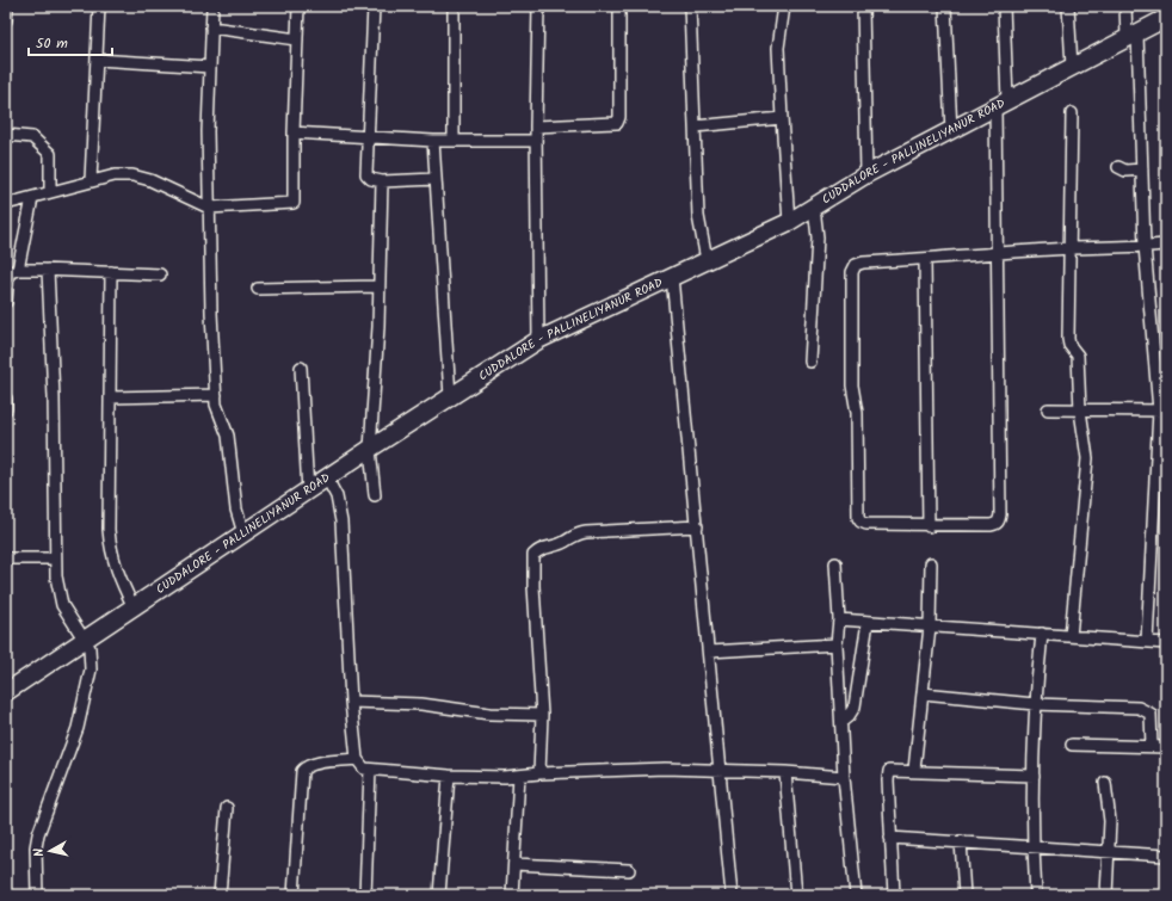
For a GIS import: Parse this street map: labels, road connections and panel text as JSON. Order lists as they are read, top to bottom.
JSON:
{
  "streets": {
    "main road": ["CUDDALORE - PALLINELIYANUR ROAD"]
  },
  "scale_bar": "50 m",
  "north": "left"
}
